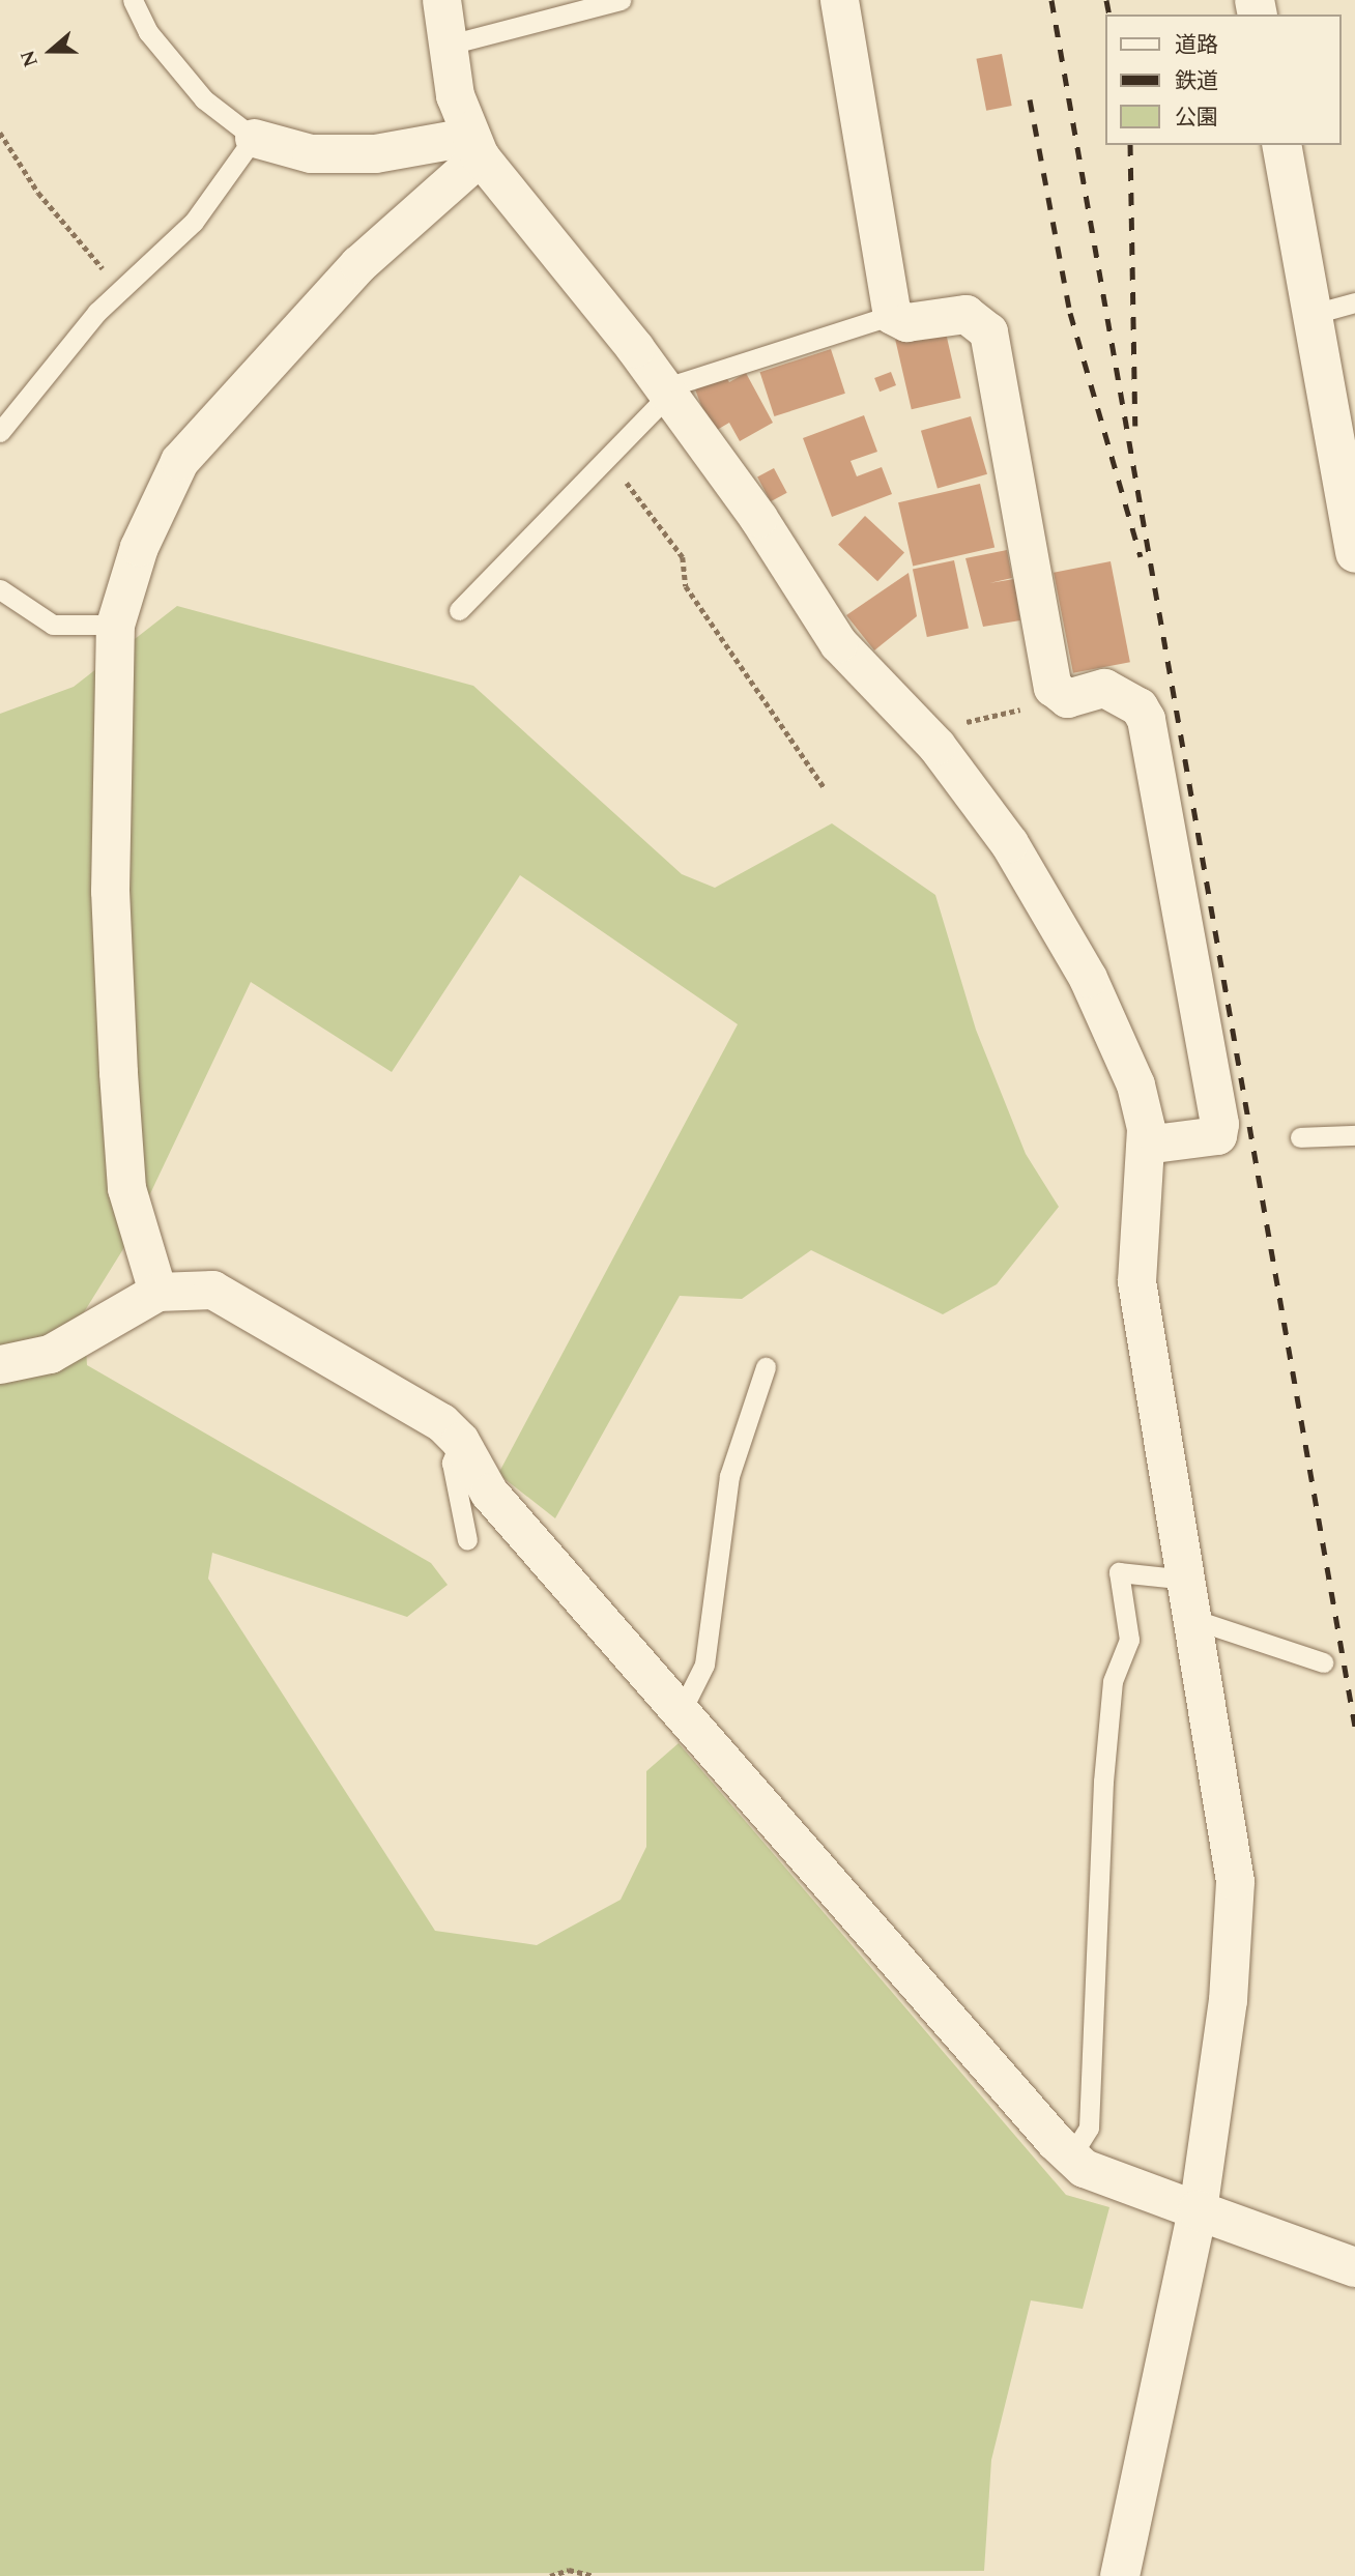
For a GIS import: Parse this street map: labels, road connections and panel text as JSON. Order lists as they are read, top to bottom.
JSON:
{
  "legend": ["道路", "鉄道", "公園"],
  "north": "left"
}
